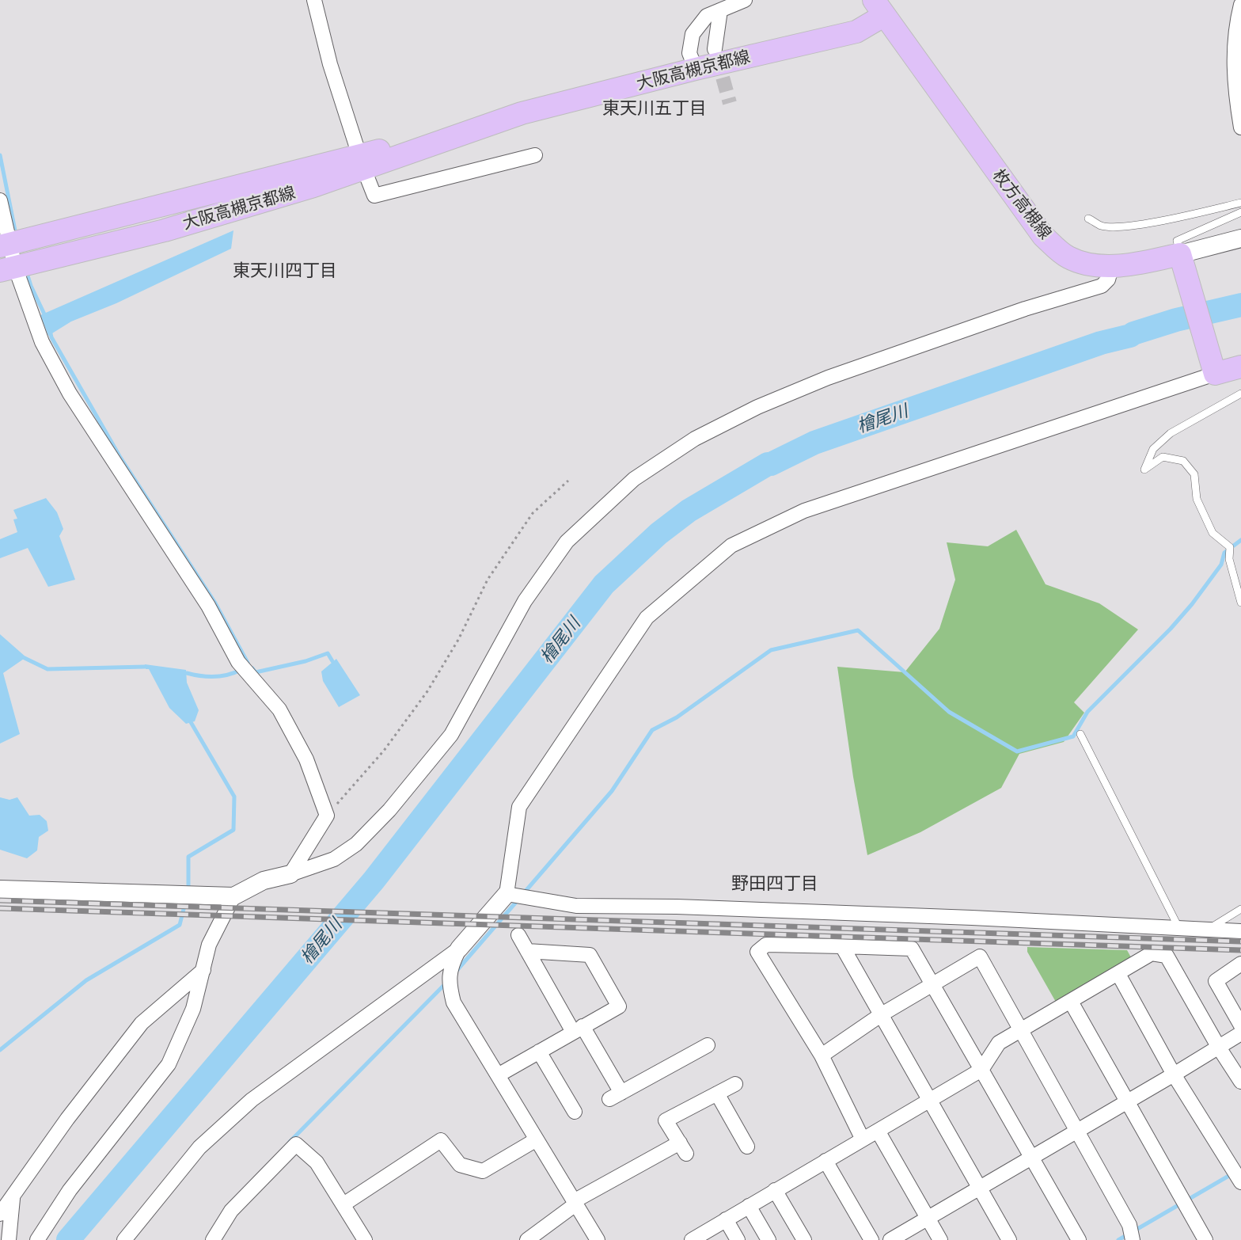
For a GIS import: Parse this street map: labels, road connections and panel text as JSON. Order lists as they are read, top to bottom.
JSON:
{
  "streets": {
    "main road": ["大阪高槻京都線", "枚方高槻線"]
  },
  "crossings": [
    ["大阪高槻京都線", "枚方高槻線"]
  ],
  "districts": ["東天川五丁目", "東天川四丁目", "野田四丁目"],
  "water": ["檜尾川"]
}
